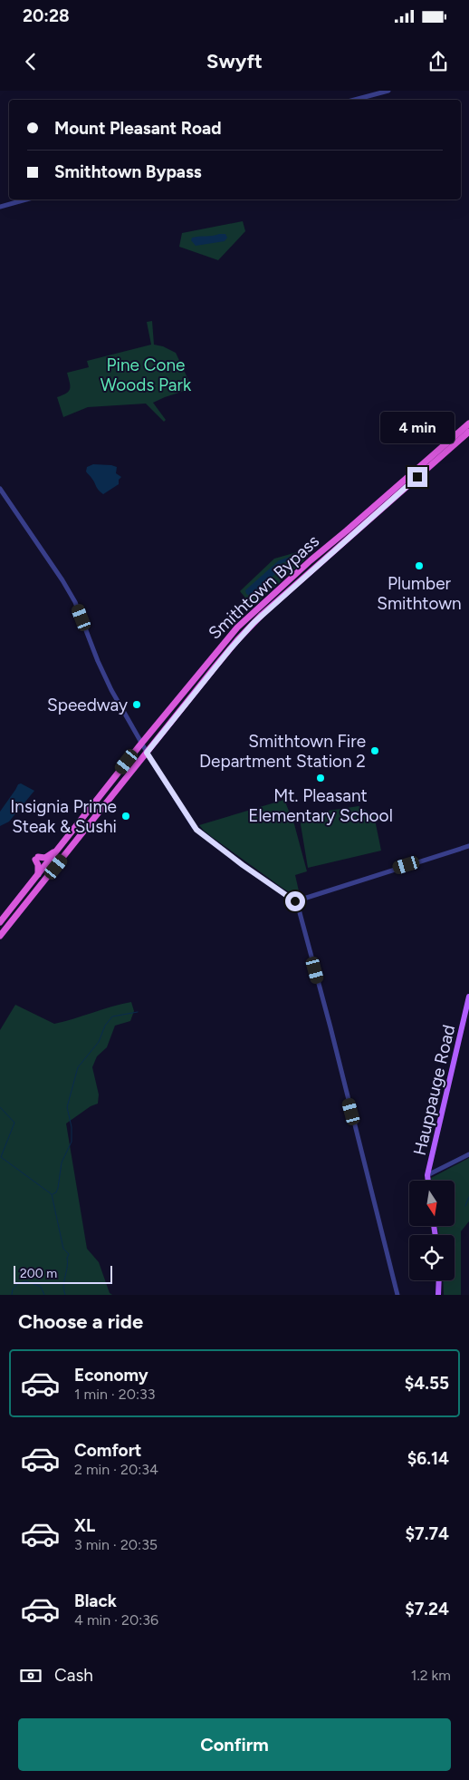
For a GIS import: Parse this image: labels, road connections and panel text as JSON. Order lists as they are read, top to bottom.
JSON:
{
  "streets": {
    "highway": ["Smithtown Bypass"],
    "main road": ["Hauppauge Road"]
  },
  "parks": ["Pine Cone Woods Park"],
  "places": [
    "Plumber Smithtown",
    "Speedway",
    "Smithtown Fire Department Station 2",
    "Mt. Pleasant Elementary School",
    "Insignia Prime Steak & Sushi"
  ],
  "scale_bar": "200 m",
  "north": "bottom",
  "page": {
    "status": "20:28",
    "header": "Swyft",
    "banner": ["Mount Pleasant Road", "Smithtown Bypass"],
    "bubble": "4 min",
    "scale": "200 m",
    "heading": "Choose a ride",
    "list": [
      {
        "name": "Economy",
        "note": "1 min · 20:33",
        "value": "$4.55"
      },
      {
        "name": "Comfort",
        "note": "2 min · 20:34",
        "value": "$6.14"
      },
      {
        "name": "XL",
        "note": "3 min · 20:35",
        "value": "$7.74"
      },
      {
        "name": "Black",
        "note": "4 min · 20:36",
        "value": "$7.24"
      }
    ],
    "pay": ["Cash", "1.2 km"],
    "buttons": "Confirm"
  }
}
